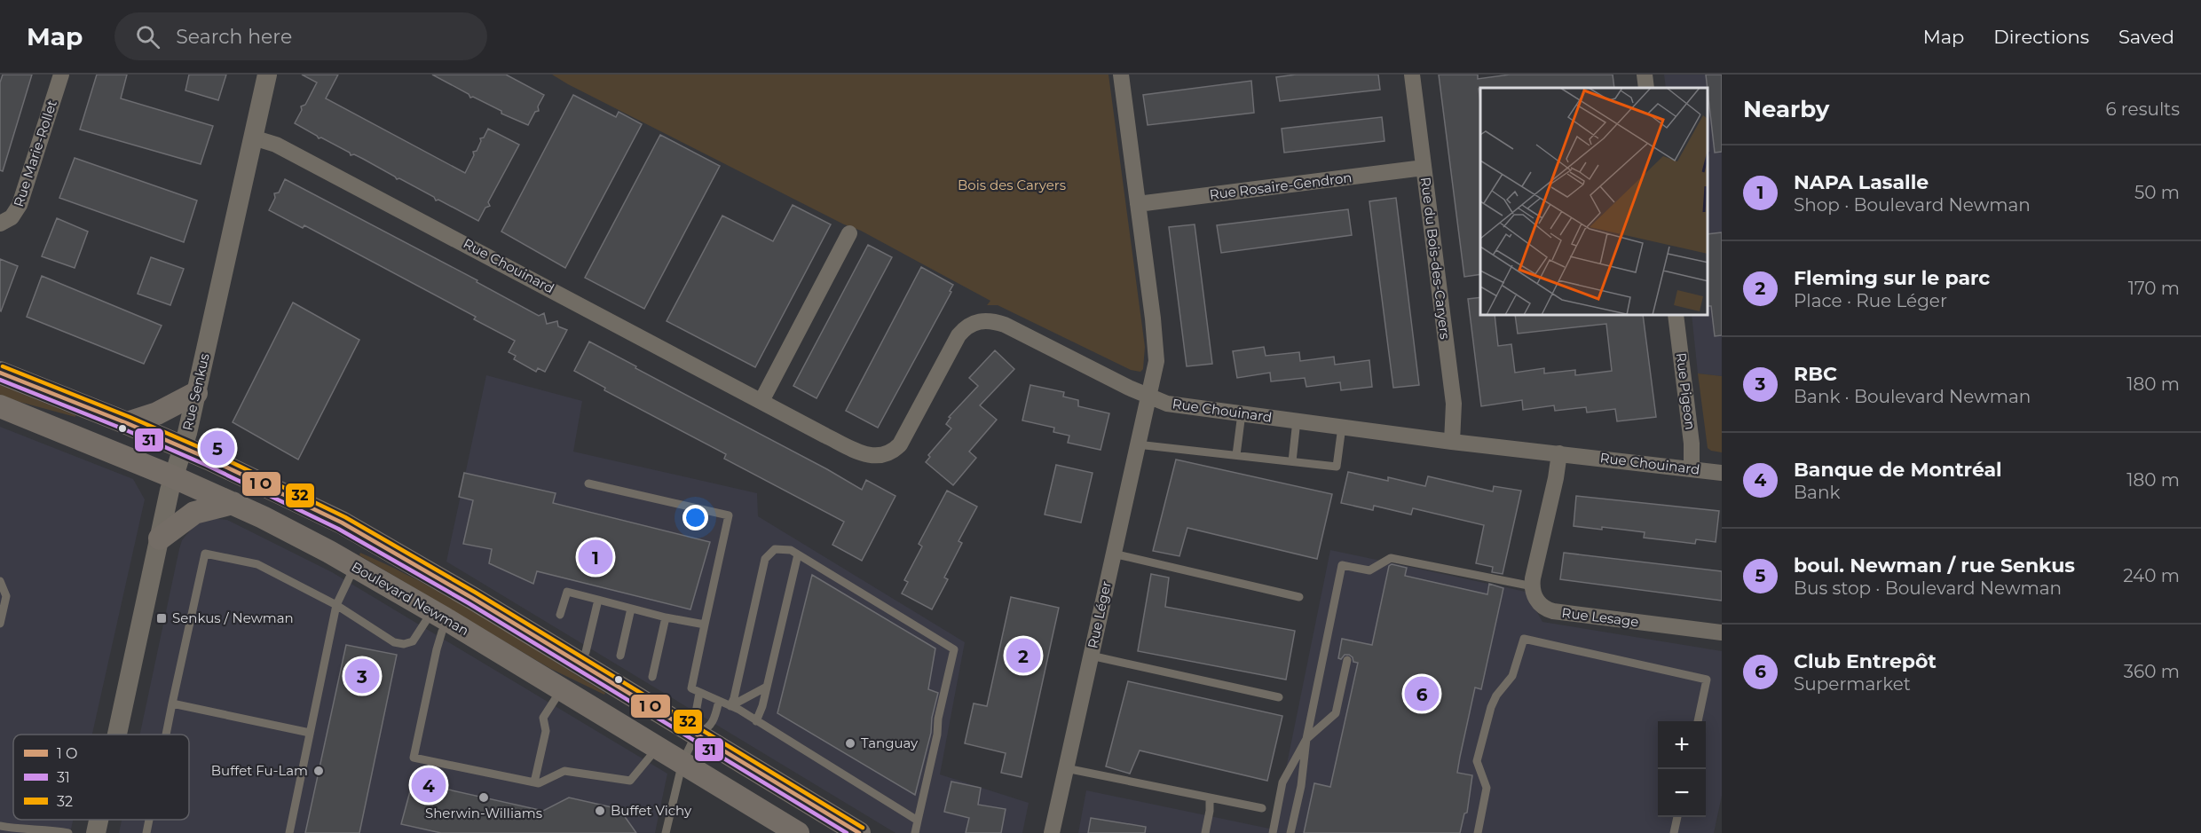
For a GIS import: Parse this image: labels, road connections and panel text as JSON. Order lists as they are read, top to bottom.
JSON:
{
  "streets": {
    "main road": ["Boulevard Newman"],
    "street": [
      "Rue Marie-Rollet",
      "Rue Rosaire-Gendron",
      "Rue du Bois-des-Caryers",
      "Rue Chouinard",
      "Rue Pigeon",
      "Rue Senkus",
      "Rue Léger",
      "Rue Lesage"
    ]
  },
  "crossings": [
    ["Rue Rosaire-Gendron", "Rue du Bois-des-Caryers"],
    ["Rue du Bois-des-Caryers", "Rue Chouinard"],
    ["Rue Chouinard", "Rue Pigeon"],
    ["Rue Chouinard", "Rue Senkus"],
    ["Rue Chouinard", "Rue Léger"],
    ["Rue Senkus", "Boulevard Newman"]
  ],
  "parks": ["Bois des Caryers"],
  "places": {
    "transit": ["Senkus / Newman"],
    "other": [
      "Tanguay",
      "Buffet Fu-Lam",
      "Sherwin-Williams",
      "Buffet Vichy"
    ]
  },
  "lines": ["transit line 32", "transit line 31"],
  "legend": ["1 O", "31", "32"],
  "page": {
    "header": "Map",
    "search": "Search here",
    "nav": ["Map", "Directions", "Saved"],
    "heading": ["Nearby", "6 results"],
    "list": [
      {
        "mark": "1",
        "name": "NAPA Lasalle",
        "note": "Shop · Boulevard Newman",
        "value": "50 m"
      },
      {
        "mark": "2",
        "name": "Fleming sur le parc",
        "note": "Place · Rue Léger",
        "value": "170 m"
      },
      {
        "mark": "3",
        "name": "RBC",
        "note": "Bank · Boulevard Newman",
        "value": "180 m"
      },
      {
        "mark": "4",
        "name": "Banque de Montréal",
        "note": "Bank",
        "value": "180 m"
      },
      {
        "mark": "5",
        "name": "boul. Newman / rue Senkus",
        "note": "Bus stop · Boulevard Newman",
        "value": "240 m"
      },
      {
        "mark": "6",
        "name": "Club Entrepôt",
        "note": "Supermarket",
        "value": "360 m"
      }
    ],
    "pins": [
      "5",
      "1",
      "2",
      "3",
      "6",
      "4"
    ],
    "map_buttons": ["+", "−"]
  }
}
